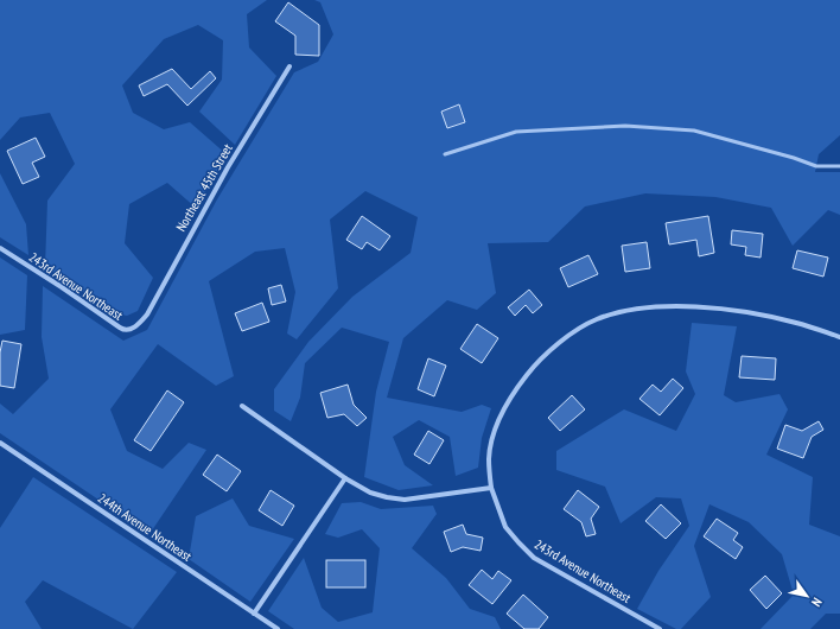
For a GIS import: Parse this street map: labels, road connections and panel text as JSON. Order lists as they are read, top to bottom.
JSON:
{
  "streets": {
    "street": ["Northeast 45th Street", "243rd Avenue Northeast", "244th Avenue Northeast"]
  },
  "crossings": [
    ["Northeast 45th Street", "243rd Avenue Northeast"]
  ],
  "north": "bottom right"
}
